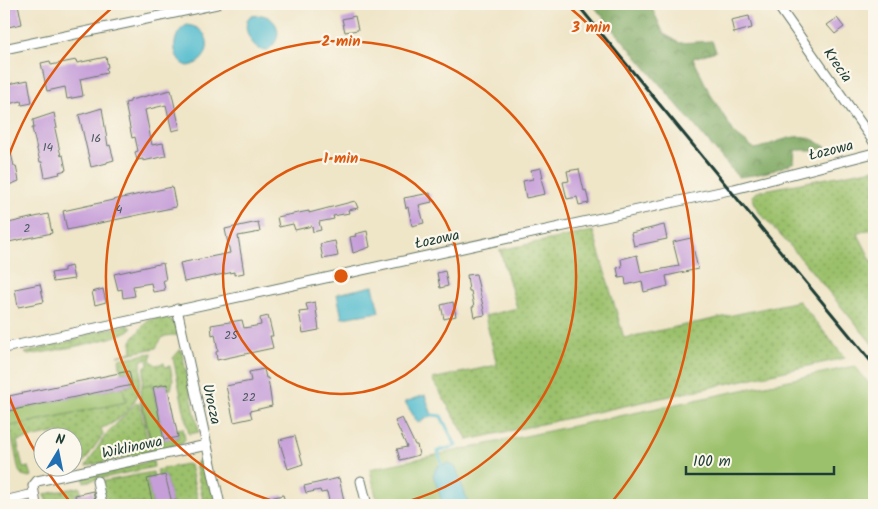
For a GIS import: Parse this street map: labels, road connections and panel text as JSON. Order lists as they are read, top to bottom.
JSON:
{
  "streets": {
    "street": [
      "Krecia",
      "Łozowa",
      "Urocza",
      "Wiklinowa"
    ]
  },
  "crossings": [
    ["Łozowa", "Urocza"],
    ["Urocza", "Wiklinowa"]
  ],
  "house_numbers": [
    "16",
    "14",
    "4",
    "2",
    "25",
    "22"
  ],
  "scale_bar": "100 m",
  "north": "top",
  "rings": ["3 min", "2 min", "1 min"]
}
